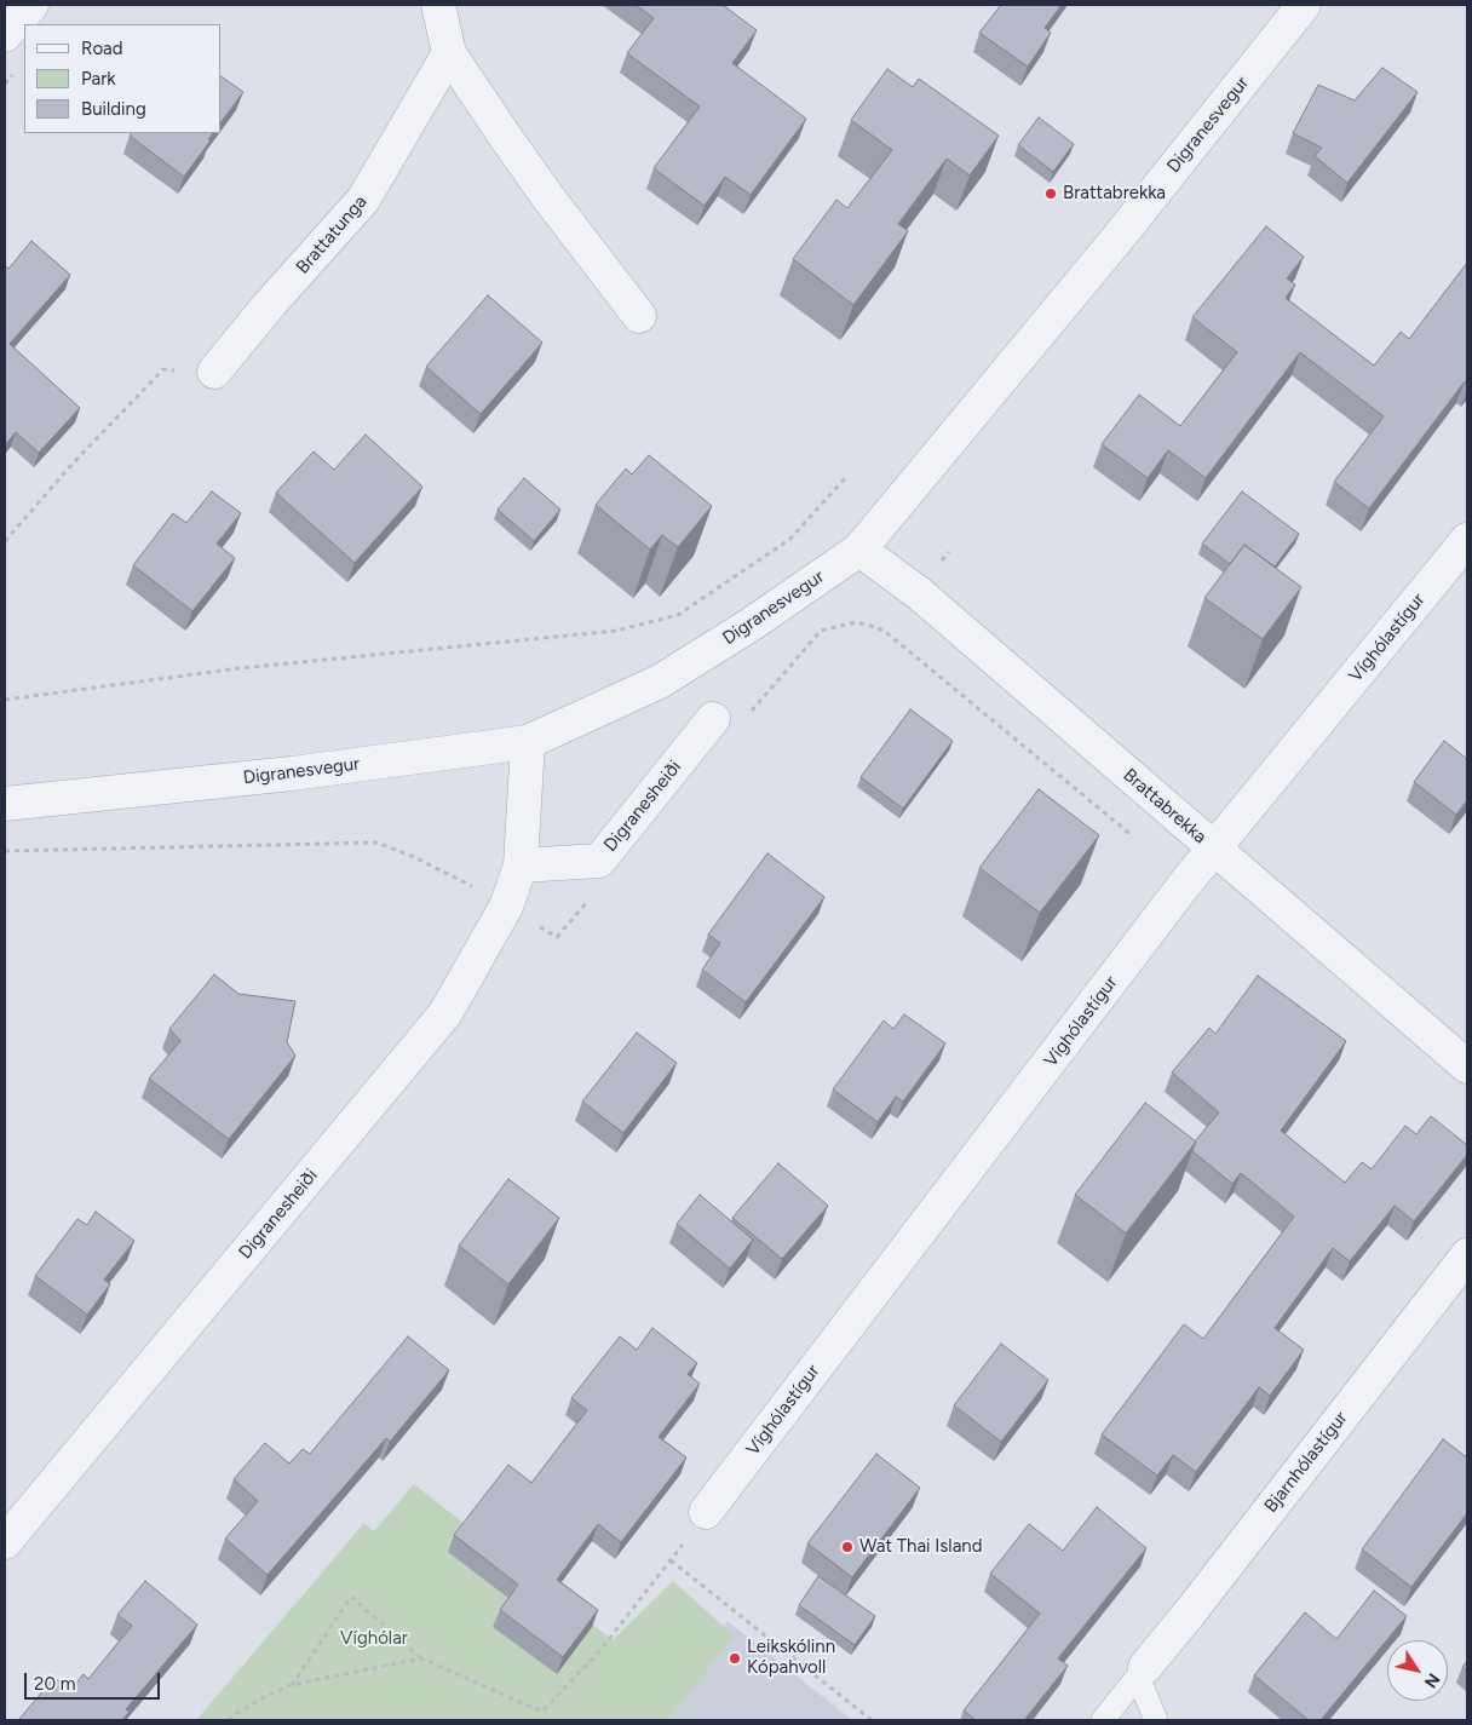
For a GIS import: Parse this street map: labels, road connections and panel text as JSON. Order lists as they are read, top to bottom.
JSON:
{
  "streets": {
    "street": [
      "Digranesvegur",
      "Brattatunga",
      "Víghólastígur",
      "Digranesheiði",
      "Brattabrekka",
      "Bjarnhólastígur"
    ]
  },
  "crossings": [
    ["Digranesvegur", "Digranesheiði"],
    ["Digranesvegur", "Brattabrekka"],
    ["Víghólastígur", "Brattabrekka"]
  ],
  "parks": ["Víghólar"],
  "places": ["Brattabrekka", "Wat Thai Island", "Leikskólinn Kópahvoll"],
  "legend": ["Road", "Park", "Building"],
  "scale_bar": "20 m",
  "north": "bottom right"
}
